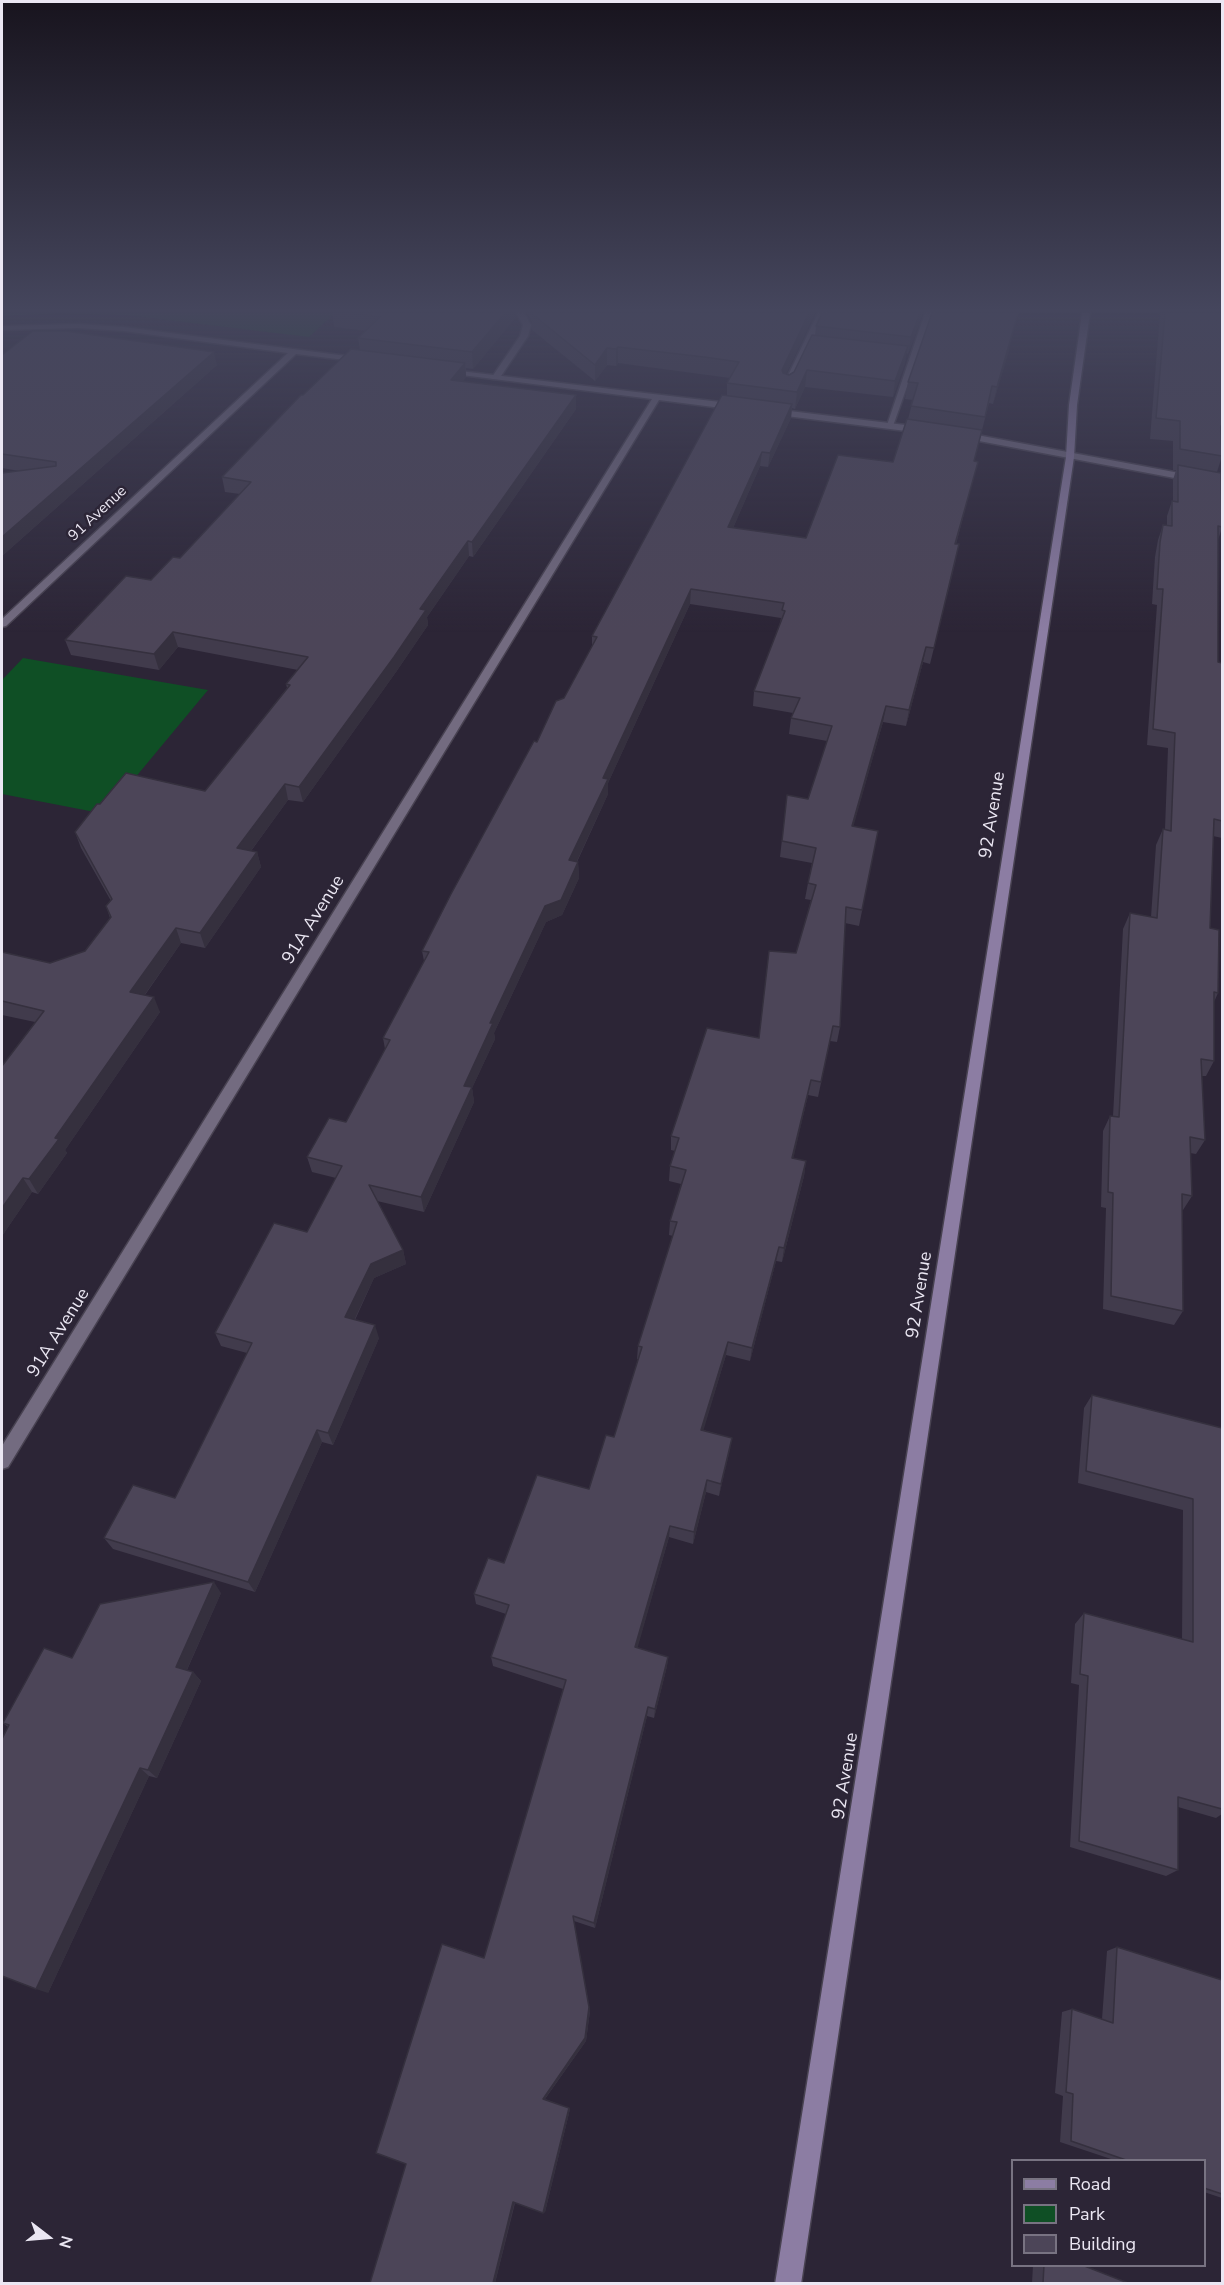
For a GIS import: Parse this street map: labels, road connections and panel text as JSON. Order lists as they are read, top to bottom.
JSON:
{
  "streets": {
    "street": ["91 Avenue", "92 Avenue", "91A Avenue"]
  },
  "legend": ["Road", "Park", "Building"],
  "north": "right"
}
